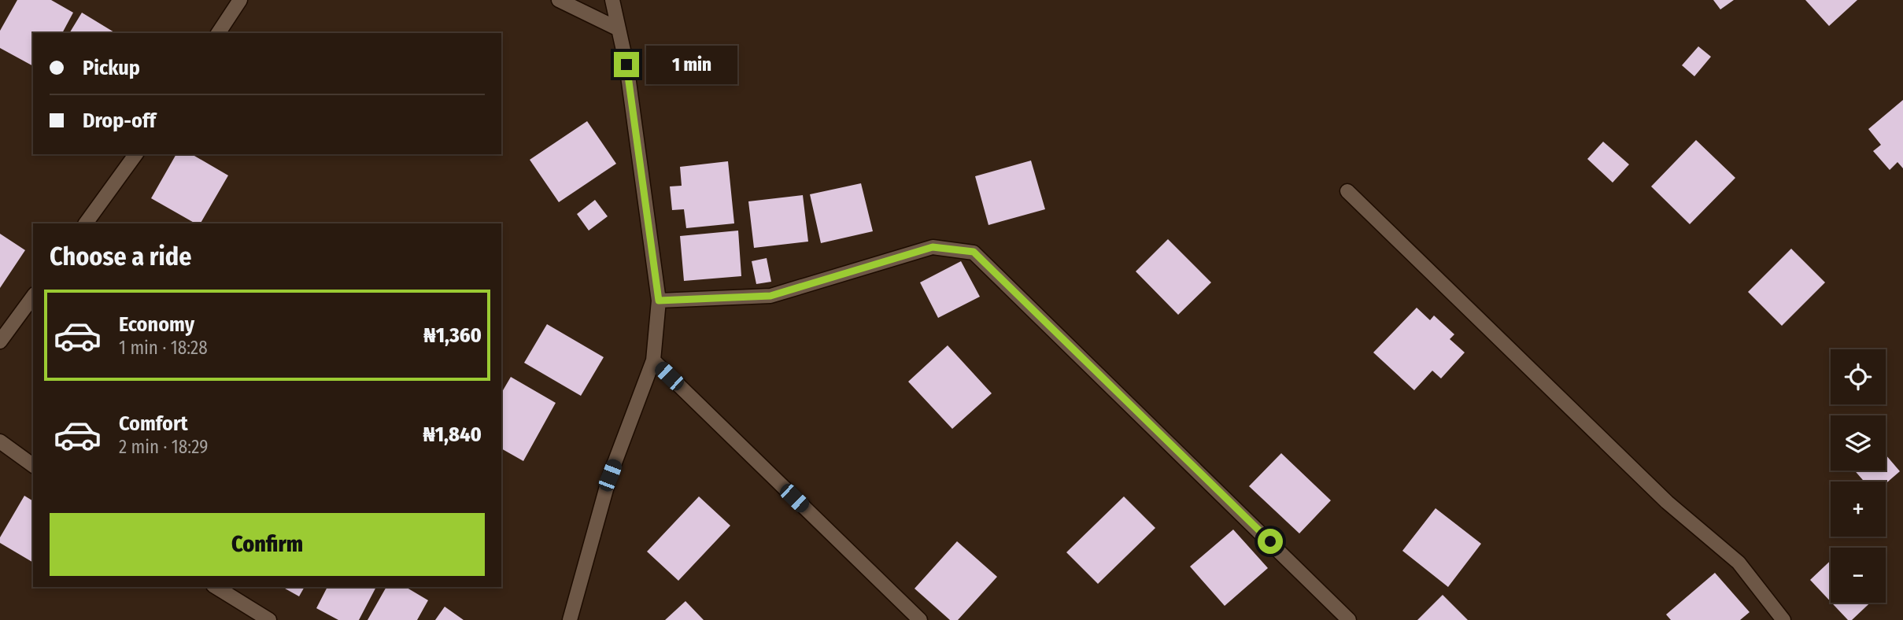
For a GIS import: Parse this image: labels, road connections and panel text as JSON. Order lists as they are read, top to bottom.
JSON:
{
  "page": {
    "banner": ["Pickup", "Drop-off"],
    "bubble": "1 min",
    "heading": "Choose a ride",
    "list": [
      {
        "name": "Economy",
        "note": "1 min · 18:28",
        "value": "₦1,360"
      },
      {
        "name": "Comfort",
        "note": "2 min · 18:29",
        "value": "₦1,840"
      }
    ],
    "map_buttons": ["+", "−"],
    "buttons": "Confirm"
  }
}
